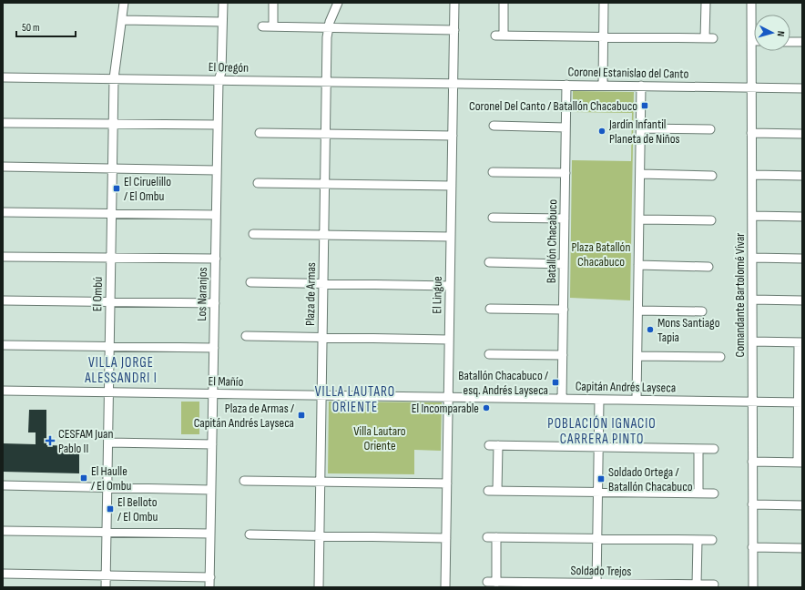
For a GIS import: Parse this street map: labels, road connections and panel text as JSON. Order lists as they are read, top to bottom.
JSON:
{
  "streets": {
    "street": [
      "El Oregón",
      "Coronel Estanislao del Canto",
      "Batallón Chacabuco",
      "El Ombú",
      "Los Naranjos",
      "Plaza de Armas",
      "El Lingue",
      "Comandante Bartolomé Vivar",
      "El Mañío",
      "Capitán Andrés Layseca",
      "Soldado Trejos"
    ]
  },
  "crossings": [
    ["El Oregón", "Coronel Estanislao del Canto"],
    ["El Oregón", "El Ombú"],
    ["El Oregón", "Los Naranjos"],
    ["El Oregón", "Plaza de Armas"],
    ["El Oregón", "El Lingue"],
    ["Coronel Estanislao del Canto", "Batallón Chacabuco"],
    ["Coronel Estanislao del Canto", "El Lingue"],
    ["Coronel Estanislao del Canto", "Comandante Bartolomé Vivar"],
    ["Batallón Chacabuco", "Capitán Andrés Layseca"],
    ["El Ombú", "El Mañío"],
    ["Los Naranjos", "El Mañío"],
    ["Plaza de Armas", "El Mañío"],
    ["El Lingue", "El Mañío"],
    ["El Lingue", "Capitán Andrés Layseca"],
    ["Comandante Bartolomé Vivar", "Capitán Andrés Layseca"],
    ["El Mañío", "Capitán Andrés Layseca"]
  ],
  "districts": ["VILLA JORGE ALESSANDRI I", "VILLA LAUTARO ORIENTE", "POBLACIÓN IGNACIO CARRERA PINTO"],
  "parks": ["Plaza Batallón Chacabuco", "Villa Lautaro Oriente"],
  "places": {
    "transit": [
      "Coronel Del Canto / Batallón Chacabuco",
      "El Ciruelillo / El Ombu",
      "Batallón Chacabuco / esq. Andrés Layseca",
      "Plaza de Armas / Capitán Andrés Layseca",
      "El Haulle / El Ombu",
      "Soldado Ortega / Batallón Chacabuco",
      "El Belloto / El Ombu"
    ],
    "other": ["Jardín Infantil Planeta de Niños", "Mons Santiago Tapia", "El Incomparable"],
    "health": ["CESFAM Juan Pablo II"]
  },
  "scale_bar": "50 m",
  "north": "right"
}
